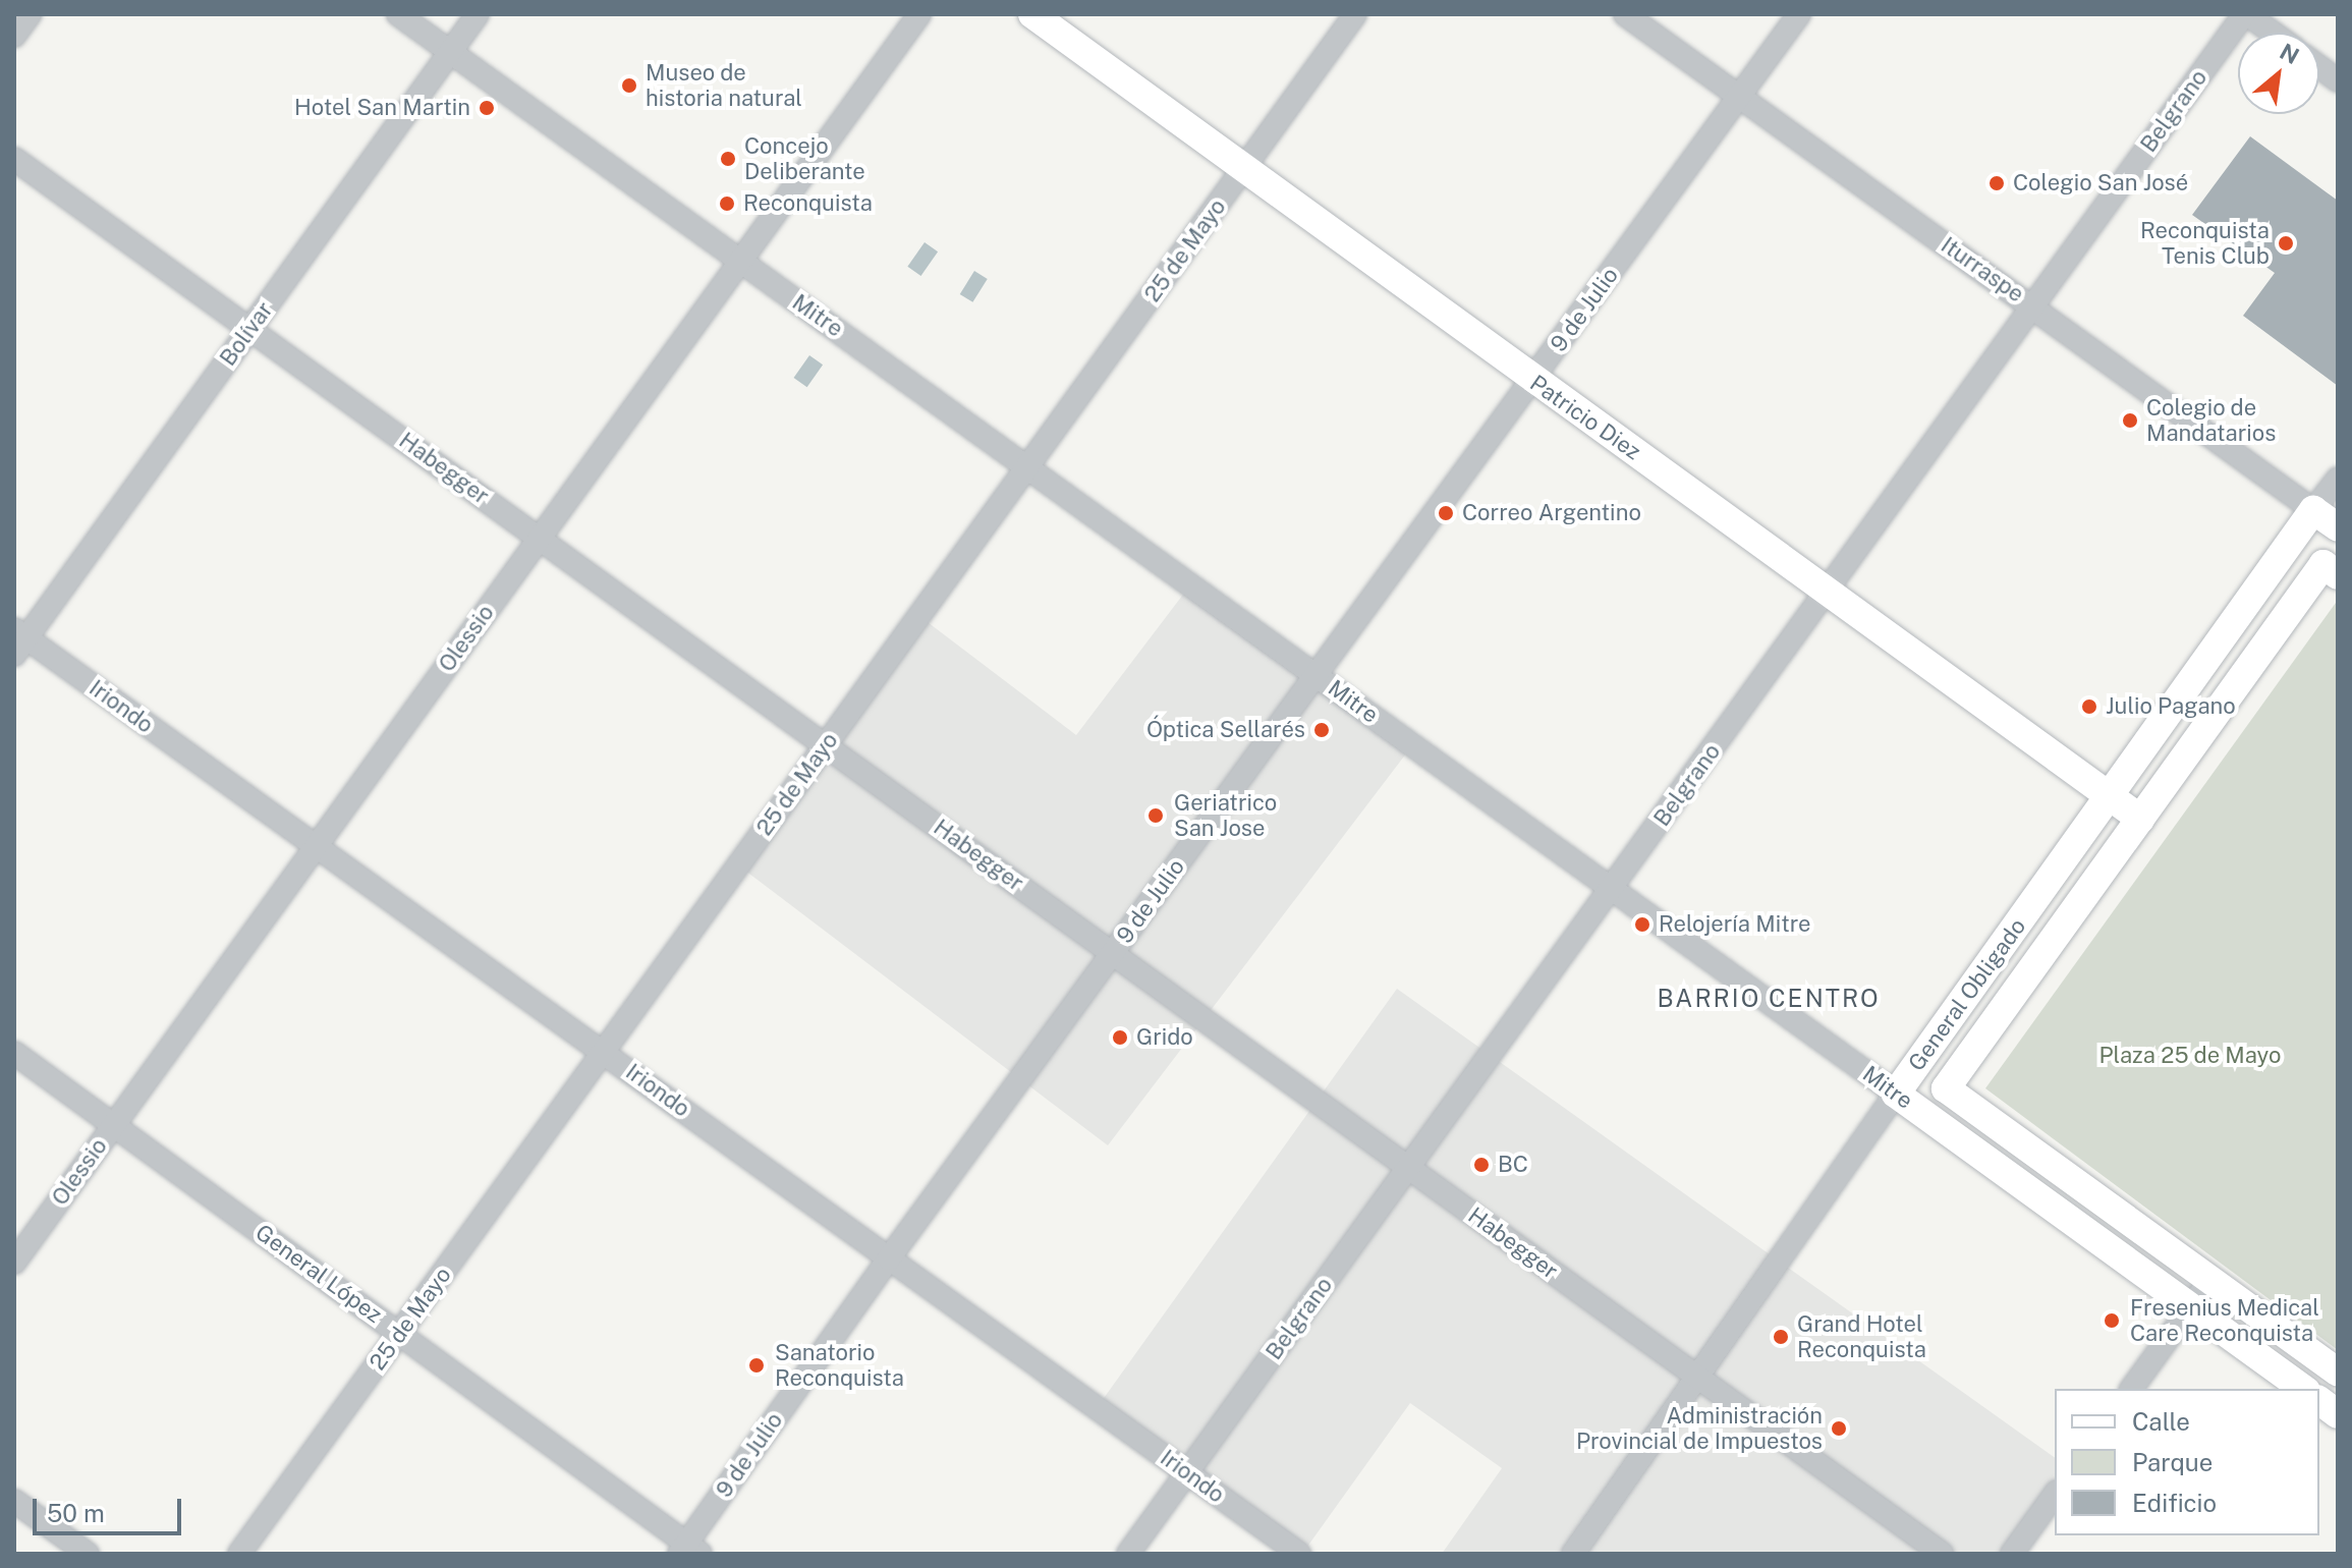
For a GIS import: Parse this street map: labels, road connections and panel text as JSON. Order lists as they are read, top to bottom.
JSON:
{
  "streets": {
    "main road": [
      "Iturraspe",
      "Mitre",
      "Patricio Diez",
      "General Obligado"
    ],
    "street": [
      "Belgrano",
      "25 de Mayo",
      "9 de Julio",
      "Bolívar",
      "Habegger",
      "Olessio",
      "Iriondo",
      "General López"
    ]
  },
  "crossings": [
    ["Belgrano", "Iturraspe"],
    ["Belgrano", "Mitre"],
    ["Belgrano", "Patricio Diez"],
    ["Belgrano", "Habegger"],
    ["Belgrano", "Iriondo"],
    ["25 de Mayo", "Mitre"],
    ["25 de Mayo", "Patricio Diez"],
    ["25 de Mayo", "Habegger"],
    ["25 de Mayo", "Iriondo"],
    ["25 de Mayo", "General López"],
    ["Iturraspe", "9 de Julio"],
    ["Iturraspe", "General Obligado"],
    ["9 de Julio", "Mitre"],
    ["9 de Julio", "Patricio Diez"],
    ["9 de Julio", "Habegger"],
    ["9 de Julio", "Iriondo"],
    ["9 de Julio", "General López"],
    ["Mitre", "Bolívar"],
    ["Mitre", "Patricio Diez"],
    ["Mitre", "Olessio"],
    ["Mitre", "General Obligado"],
    ["Bolívar", "Habegger"],
    ["Bolívar", "Iriondo"],
    ["Patricio Diez", "General Obligado"],
    ["Habegger", "Olessio"],
    ["Habegger", "General Obligado"],
    ["Olessio", "Iriondo"],
    ["Olessio", "General López"]
  ],
  "districts": ["BARRIO CENTRO"],
  "parks": ["Plaza 25 de Mayo"],
  "places": [
    "Museo de historia natural",
    "Hotel San Martin",
    "Concejo Deliberante",
    "Colegio San José",
    "Reconquista",
    "Reconquista Tenis Club",
    "Colegio de Mandatarios",
    "Correo Argentino",
    "Julio Pagano",
    "Óptica Sellarés",
    "Geriatrico San Jose",
    "Relojería Mitre",
    "Grido",
    "BC",
    "Fresenius Medical Care Reconquista",
    "Grand Hotel Reconquista",
    "Sanatorio Reconquista",
    "Administración Provincial de Impuestos"
  ],
  "legend": ["Calle", "Parque", "Edificio"],
  "scale_bar": "50 m",
  "north": "top right"
}
